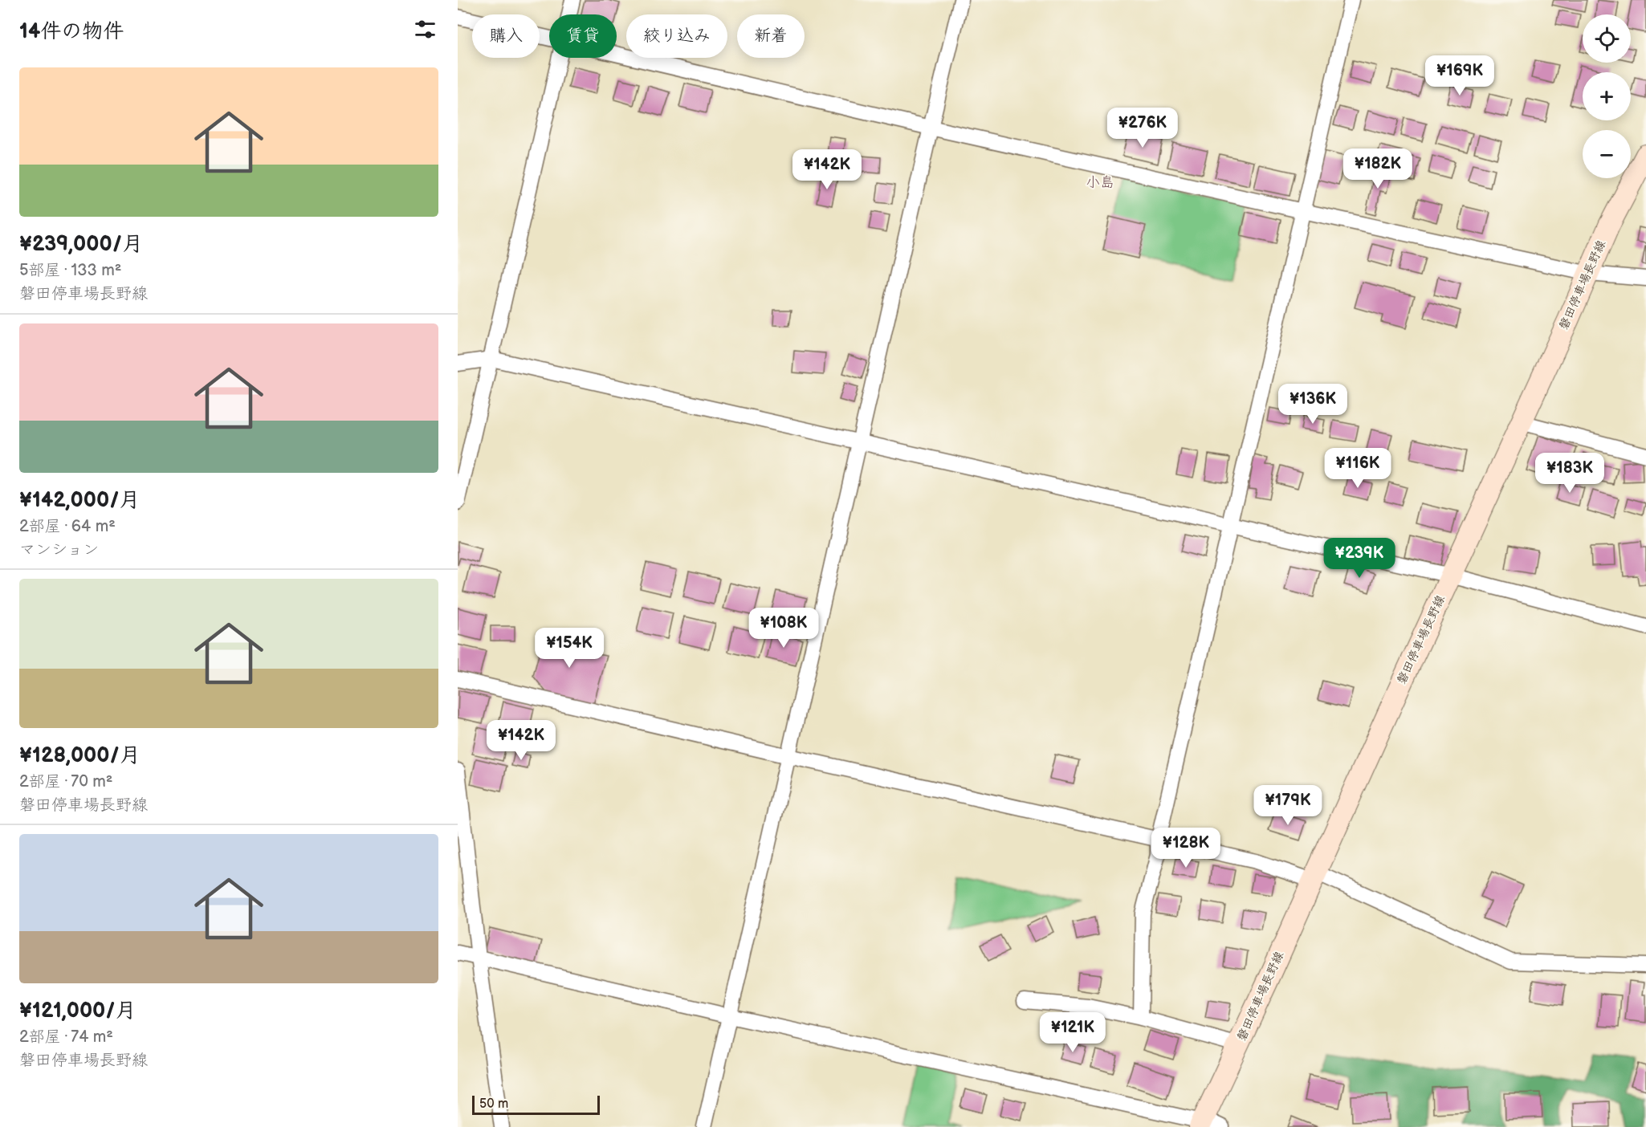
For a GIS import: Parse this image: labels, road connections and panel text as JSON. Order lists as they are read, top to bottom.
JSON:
{
  "streets": {
    "main road": ["磐田停車場長野線"]
  },
  "districts": ["小島"],
  "scale_bar": "50 m",
  "page": {
    "heading": "14件の物件",
    "map_buttons": ["+", "−"],
    "chip": [
      "購入",
      "賃貸",
      "絞り込み",
      "新着"
    ],
    "price": [
      "¥169K",
      "¥276K",
      "¥182K",
      "¥142K",
      "¥136K",
      "¥116K",
      "¥183K",
      "¥239K",
      "¥108K",
      "¥154K",
      "¥142K",
      "¥179K",
      "¥128K",
      "¥121K"
    ],
    "list": [
      {
        "name": "¥239,000/月",
        "note": "5部屋 · 133 m² · 磐田停車場長野線"
      },
      {
        "name": "¥142,000/月",
        "note": "2部屋 · 64 m² · マンション"
      },
      {
        "name": "¥128,000/月",
        "note": "2部屋 · 70 m² · 磐田停車場長野線"
      },
      {
        "name": "¥121,000/月",
        "note": "2部屋 · 74 m² · 磐田停車場長野線"
      }
    ],
    "scale": "50 m"
  }
}
